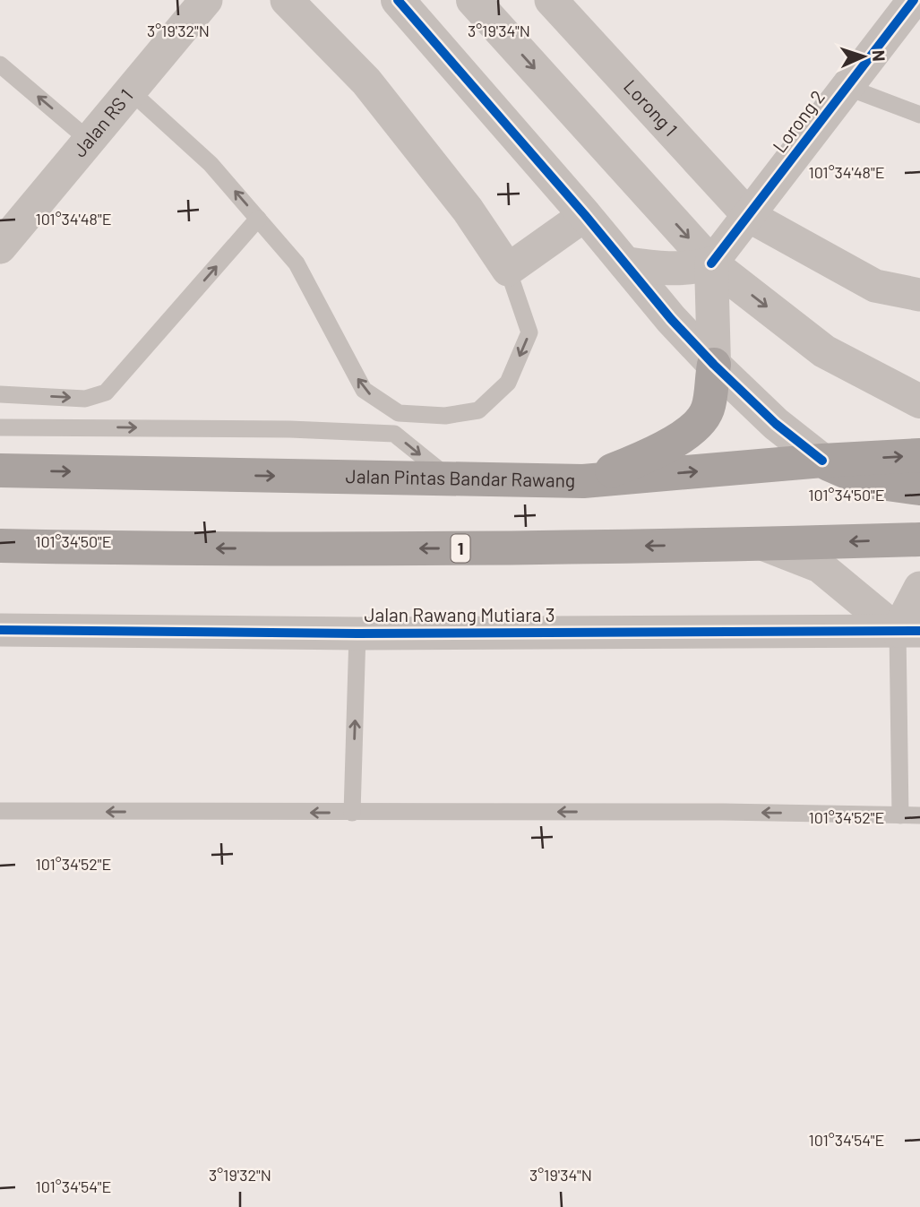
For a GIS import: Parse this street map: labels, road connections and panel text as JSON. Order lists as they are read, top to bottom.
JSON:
{
  "streets": {
    "main road": ["Jalan Pintas Bandar Rawang", "1"],
    "street": [
      "Lorong 1",
      "Lorong 2",
      "Jalan RS 1",
      "Jalan Rawang Mutiara 3"
    ]
  },
  "crossings": [
    ["Lorong 1", "Lorong 2"]
  ],
  "north": "right",
  "coordinates": [
    "3°19'32\"N",
    "3°19'34\"N",
    "101°34'48\"E",
    "101°34'50\"E",
    "101°34'52\"E",
    "101°34'54\"E"
  ]
}
